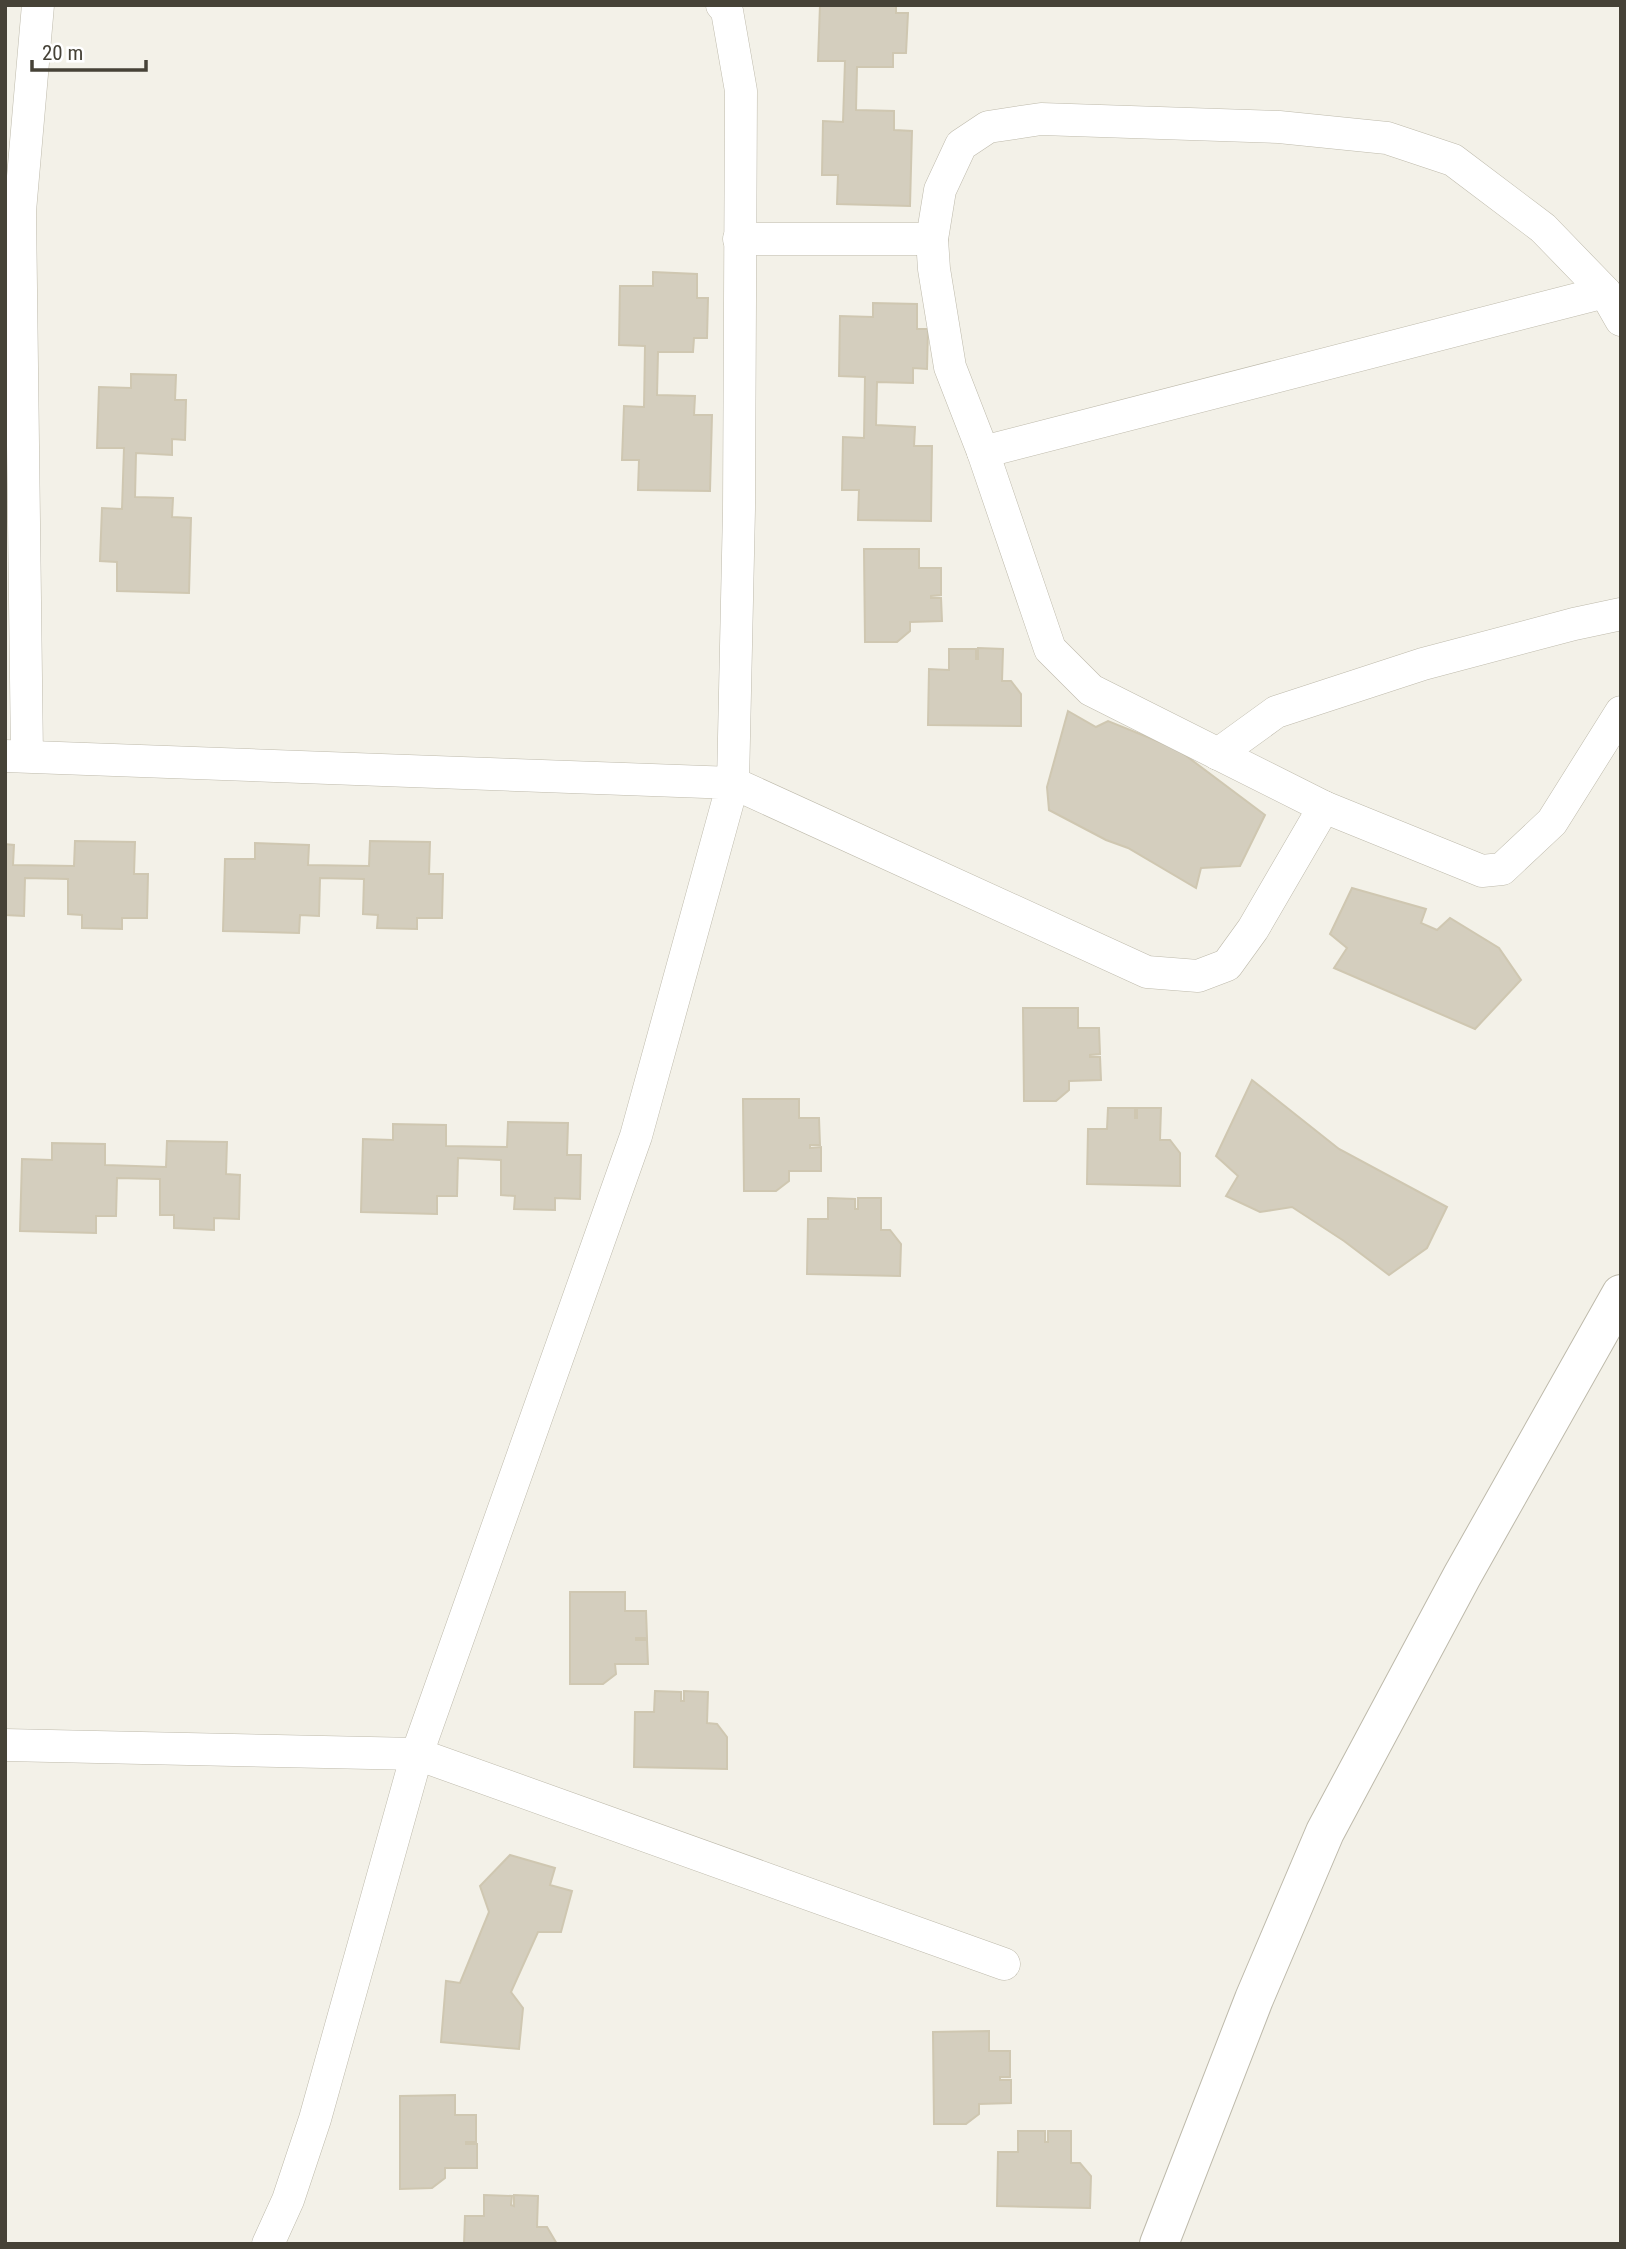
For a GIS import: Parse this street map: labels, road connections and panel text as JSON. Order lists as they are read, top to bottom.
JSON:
{
  "scale_bar": "20 m"
}
